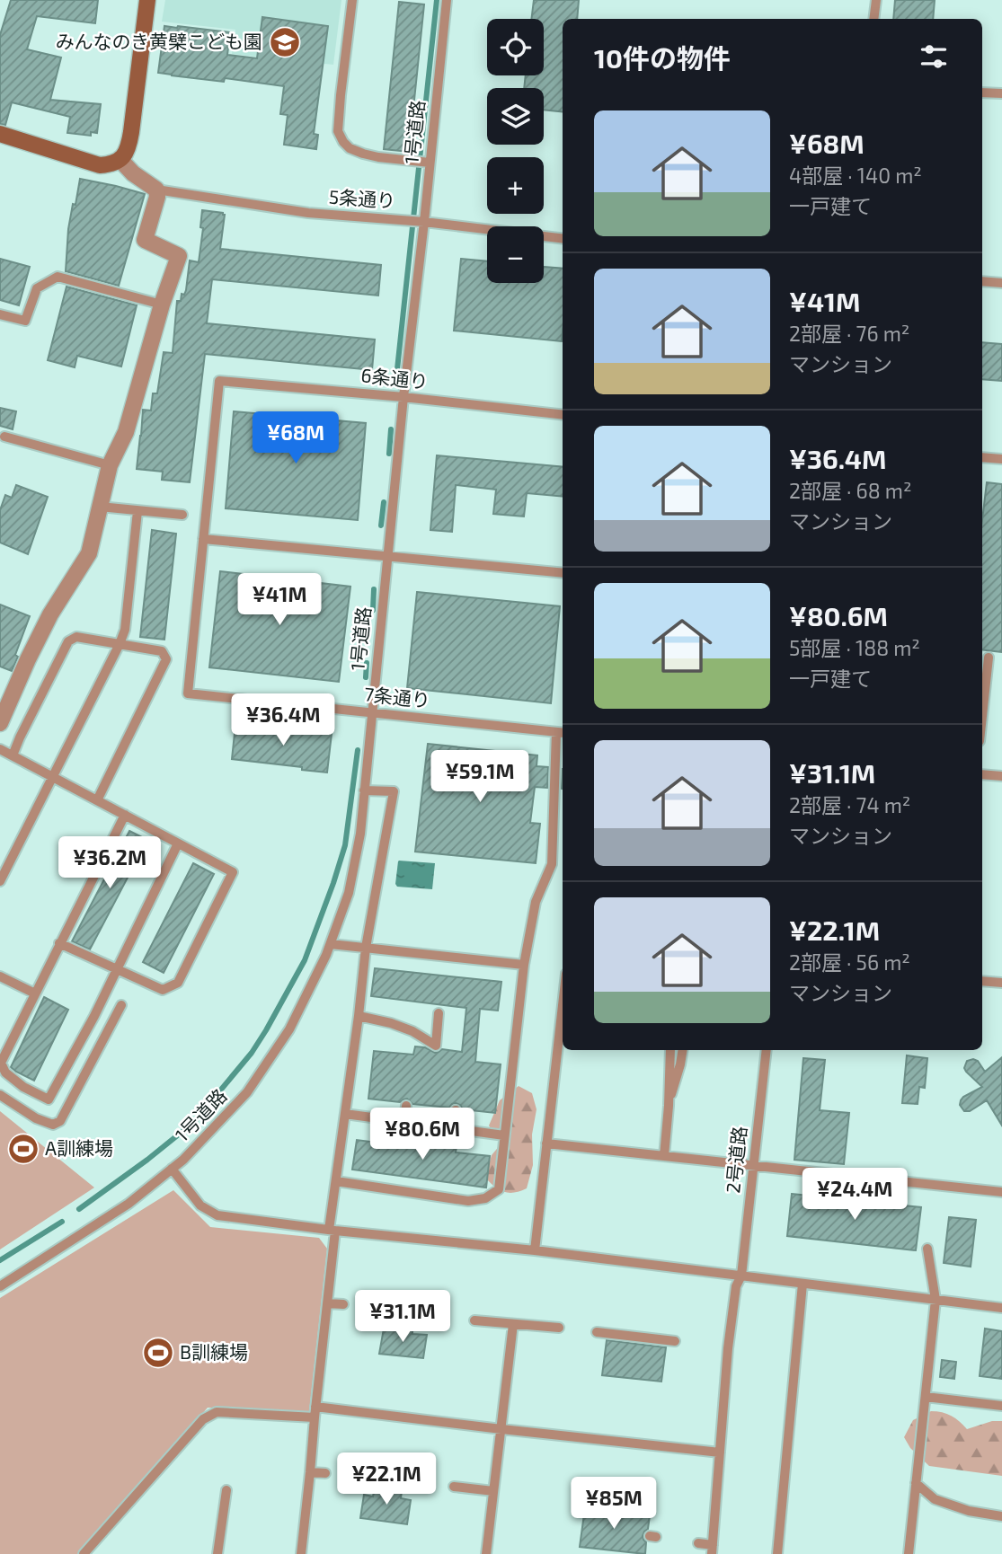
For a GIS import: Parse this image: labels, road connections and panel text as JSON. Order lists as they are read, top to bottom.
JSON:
{
  "streets": {
    "lane": [
      "1号道路",
      "5条通り",
      "6条通り",
      "7条通り",
      "2号道路"
    ]
  },
  "crossings": [
    ["1号道路", "5条通り"],
    ["1号道路", "6条通り"],
    ["1号道路", "7条通り"],
    ["6条通り", "7条通り"]
  ],
  "places": {
    "school or university": ["みんなのき黄檗こども園"],
    "sports": ["A訓練場", "B訓練場"]
  },
  "page": {
    "map_buttons": ["+", "−"],
    "heading": "10件の物件",
    "list": [
      {
        "name": "¥68M",
        "note": "4部屋 · 140 m² · 一戸建て"
      },
      {
        "name": "¥41M",
        "note": "2部屋 · 76 m² · マンション"
      },
      {
        "name": "¥36.4M",
        "note": "2部屋 · 68 m² · マンション"
      },
      {
        "name": "¥80.6M",
        "note": "5部屋 · 188 m² · 一戸建て"
      },
      {
        "name": "¥31.1M",
        "note": "2部屋 · 74 m² · マンション"
      },
      {
        "name": "¥22.1M",
        "note": "2部屋 · 56 m² · マンション"
      }
    ],
    "price": [
      "¥68M",
      "¥41M",
      "¥36.4M",
      "¥59.1M",
      "¥36.2M",
      "¥80.6M",
      "¥24.4M",
      "¥31.1M",
      "¥22.1M",
      "¥85M"
    ]
  }
}
